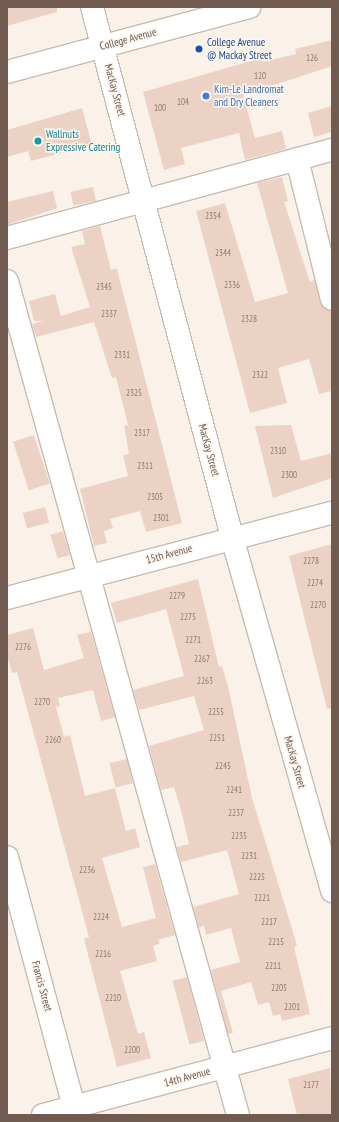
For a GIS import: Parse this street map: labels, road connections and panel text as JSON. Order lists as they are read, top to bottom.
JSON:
{
  "streets": {
    "street": [
      "College Avenue",
      "MacKay Street",
      "15th Avenue",
      "Francis Street",
      "14th Avenue"
    ]
  },
  "crossings": [
    ["College Avenue", "MacKay Street"],
    ["MacKay Street", "15th Avenue"],
    ["Francis Street", "14th Avenue"]
  ],
  "places": ["College Avenue @ Mackay Street", "Kim-Le Landromat and Dry Cleaners", "Wallnuts Expressive Catering"],
  "house_numbers": [
    "126",
    "120",
    "104",
    "100",
    "2354",
    "2344",
    "2336",
    "2345",
    "2337",
    "2328",
    "2331",
    "2322",
    "2325",
    "2317",
    "2310",
    "2311",
    "2300",
    "2305",
    "2301",
    "2278",
    "2274",
    "2279",
    "2270",
    "2275",
    "2271",
    "2276",
    "2267",
    "2263",
    "2270",
    "2255",
    "2251",
    "2260",
    "2245",
    "2241",
    "2237",
    "2235",
    "2231",
    "2236",
    "2225",
    "2221",
    "2224",
    "2217",
    "2215",
    "2216",
    "2211",
    "2205",
    "2210",
    "2201",
    "2200",
    "2177"
  ]
}
